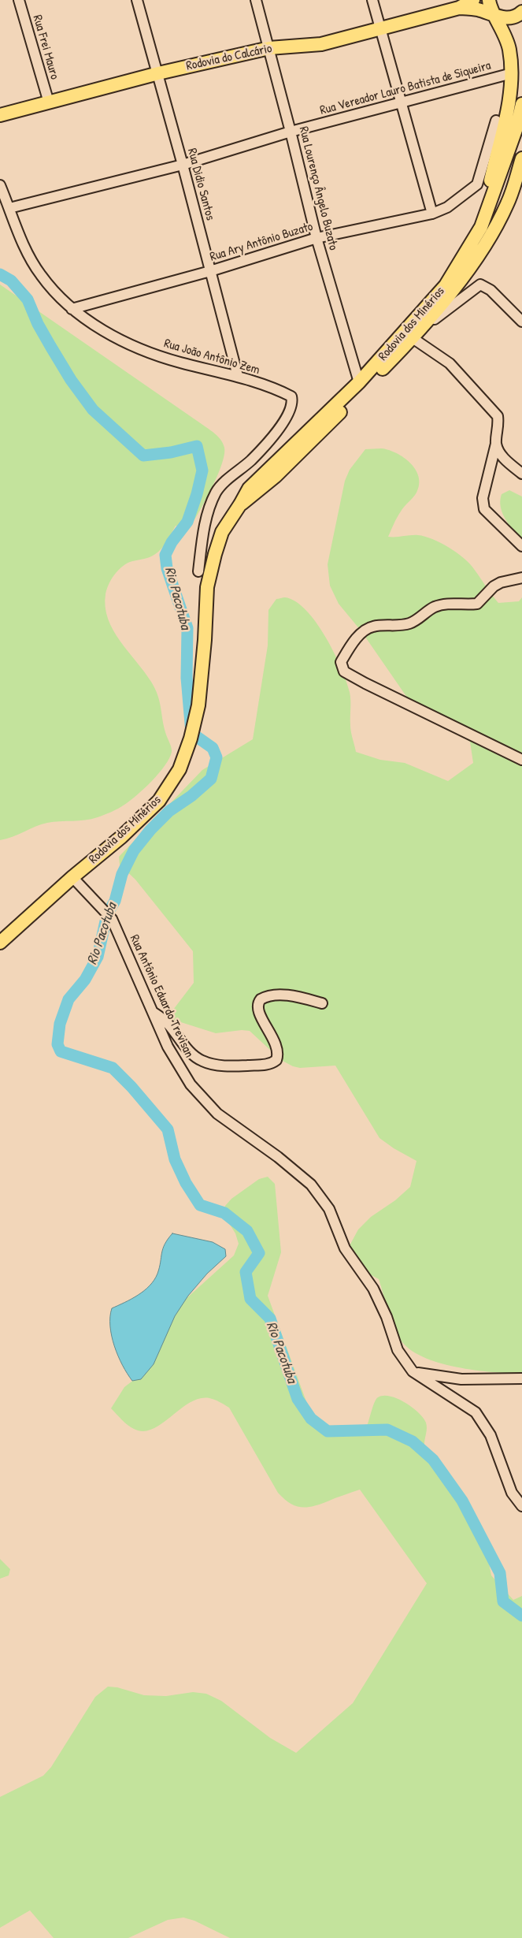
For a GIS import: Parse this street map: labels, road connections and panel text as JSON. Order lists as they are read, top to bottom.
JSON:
{
  "streets": {
    "main road": ["Rodovia do Calcário", "Rodovia dos Minérios"],
    "street": [
      "Rua Frei Mauro",
      "Rua Vereador Lauro Batista de Siqueira",
      "Rua Didio Santos",
      "Rua Lourenço Ângelo Buzato",
      "Rua Ary Antônio Buzato",
      "Rua João Antônio Zem",
      "Rua Antônio Eduardo Trevisan"
    ]
  },
  "crossings": [
    ["Rua Frei Mauro", "Rodovia do Calcário"],
    ["Rodovia do Calcário", "Rua Didio Santos"],
    ["Rodovia do Calcário", "Rua Lourenço Ângelo Buzato"],
    ["Rua Vereador Lauro Batista de Siqueira", "Rua Didio Santos"],
    ["Rua Vereador Lauro Batista de Siqueira", "Rua Lourenço Ângelo Buzato"],
    ["Rua Vereador Lauro Batista de Siqueira", "Rua João Antônio Zem"],
    ["Rua Didio Santos", "Rua Ary Antônio Buzato"],
    ["Rua Didio Santos", "Rua João Antônio Zem"],
    ["Rua Lourenço Ângelo Buzato", "Rua Ary Antônio Buzato"],
    ["Rua Lourenço Ângelo Buzato", "Rodovia dos Minérios"],
    ["Rua Ary Antônio Buzato", "Rua João Antônio Zem"],
    ["Rodovia dos Minérios", "Rua Antônio Eduardo Trevisan"]
  ],
  "water": ["Rio Pacotuba"]
}
